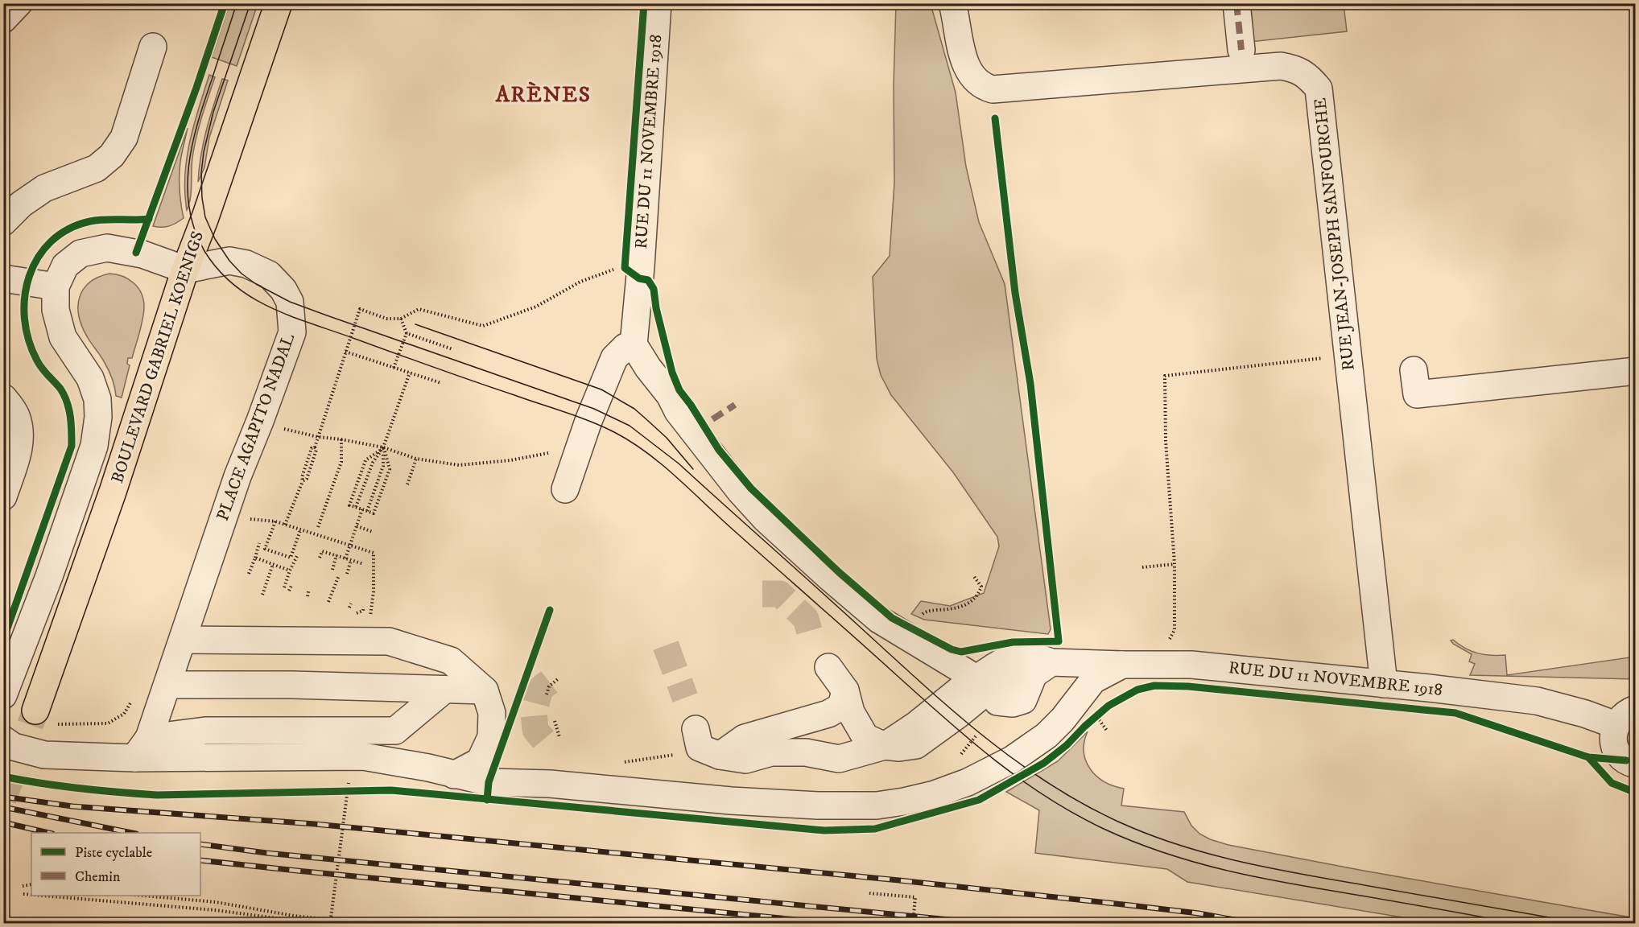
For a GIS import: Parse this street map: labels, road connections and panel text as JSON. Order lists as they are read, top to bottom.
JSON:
{
  "streets": {
    "main road": ["BOULEVARD GABRIEL KOENIGS"],
    "street": ["RUE DU 11 NOVEMBRE 1918", "RUE JEAN-JOSEPH SANFOURCHE", "PLACE AGAPITO NADAL"]
  },
  "crossings": [
    ["RUE DU 11 NOVEMBRE 1918", "RUE JEAN-JOSEPH SANFOURCHE"],
    ["BOULEVARD GABRIEL KOENIGS", "PLACE AGAPITO NADAL"]
  ],
  "districts": ["ARÈNES"],
  "legend": ["Piste cyclable", "Chemin"]
}
